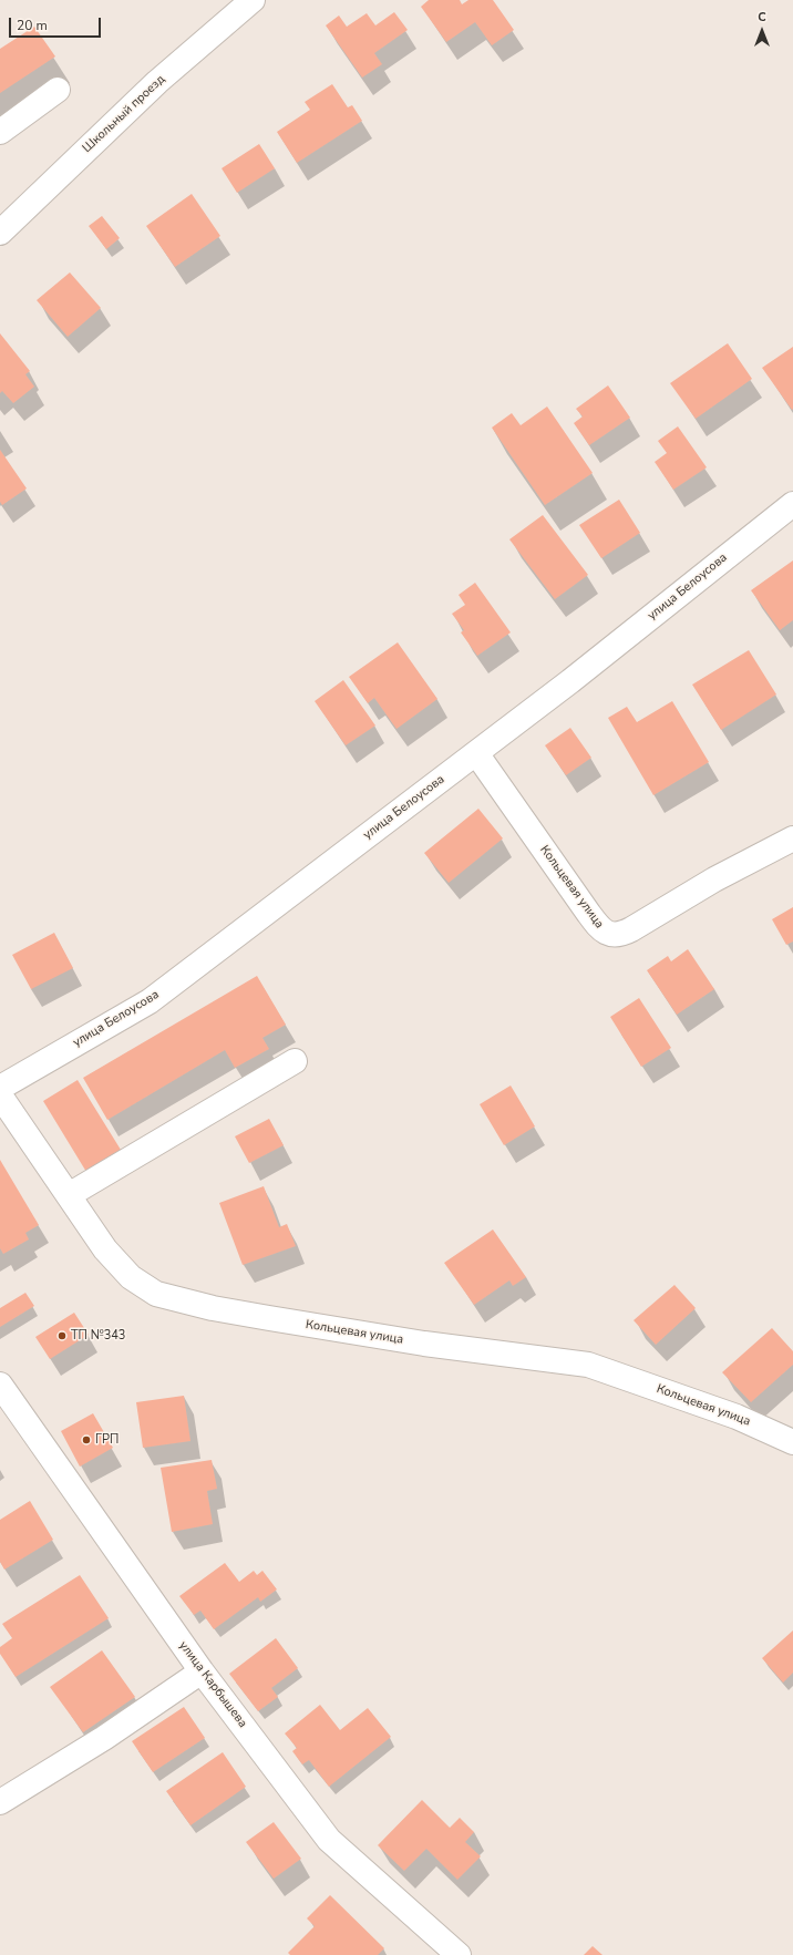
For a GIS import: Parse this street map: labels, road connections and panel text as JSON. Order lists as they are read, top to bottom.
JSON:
{
  "streets": {
    "street": [
      "Школьный проезд",
      "улица Белоусова",
      "Кольцевая улица",
      "улица Карбышева"
    ]
  },
  "crossings": [
    ["улица Белоусова", "Кольцевая улица"]
  ],
  "places": ["ТП №343", "ГРП"],
  "scale_bar": "20 m",
  "north": "top"
}
